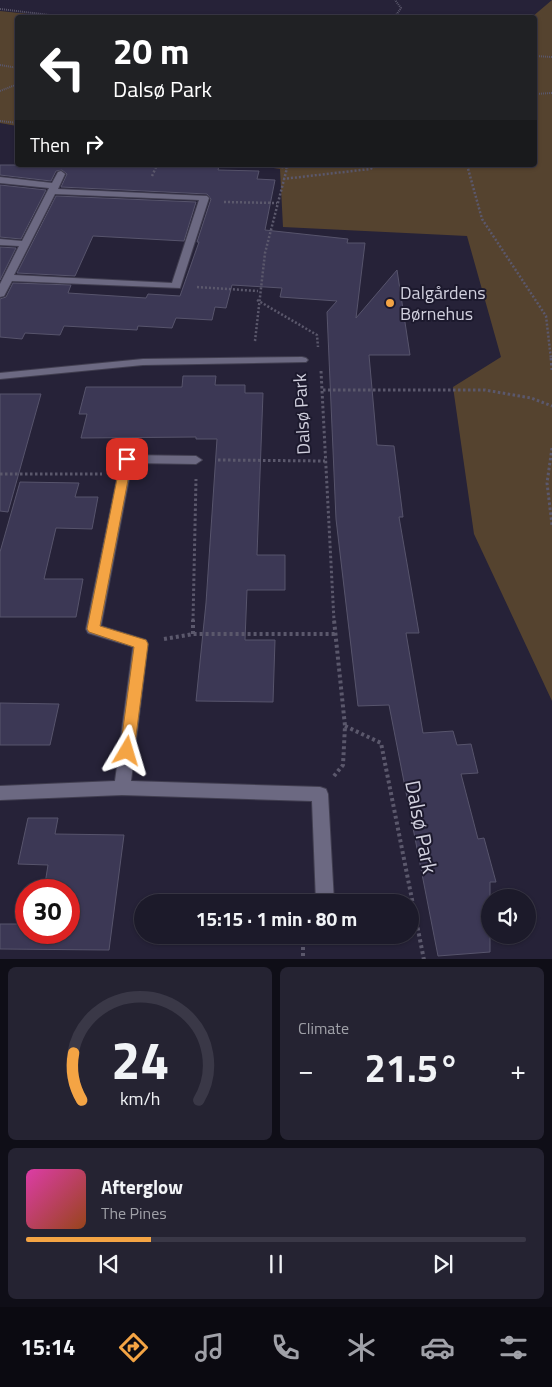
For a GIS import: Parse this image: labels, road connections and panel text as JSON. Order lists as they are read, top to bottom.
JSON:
{
  "streets": {
    "street": ["Dalsø Park"]
  },
  "places": ["Dalgårdens Børnehus"],
  "page": {
    "turn": ["20 m", "Dalsø Park"],
    "then": "Then",
    "limit": "30",
    "trip": "15:15 · 1 min · 80 m",
    "tile": "Climate",
    "heat": ["−", "21.5°", "+"],
    "song": ["Afterglow", "The Pines"],
    "tabs": "15:14",
    "gauge": ["24", "km/h"]
  }
}
